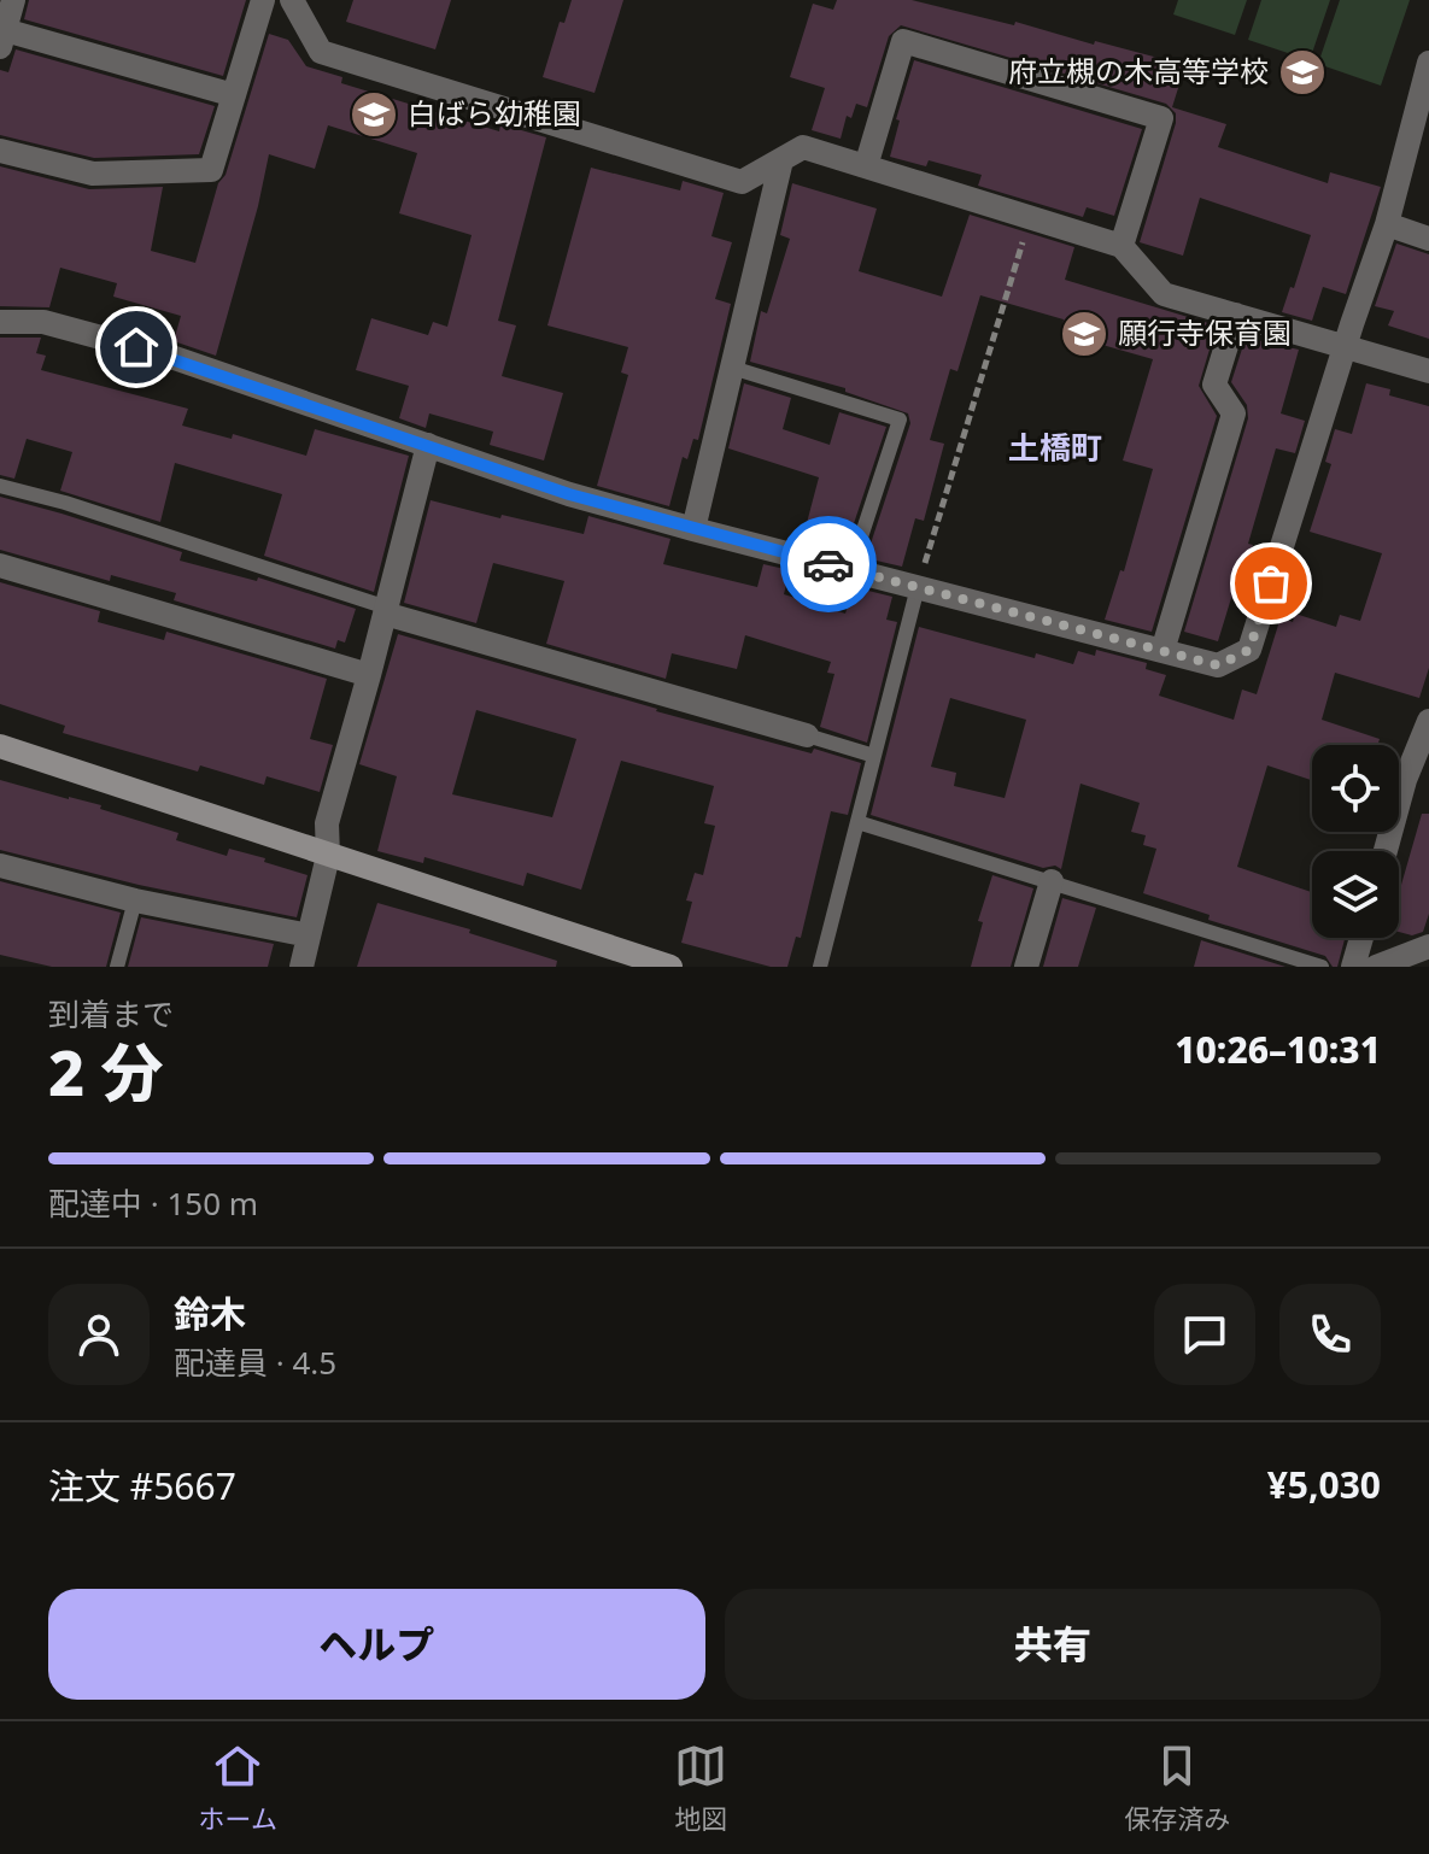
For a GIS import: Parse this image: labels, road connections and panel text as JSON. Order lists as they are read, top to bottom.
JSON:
{
  "districts": ["土橋町"],
  "places": {
    "school or university": ["府立槻の木高等学校", "白ばら幼稚園", "願行寺保育園"]
  },
  "page": {
    "heading": ["2 分", "到着まで", "10:26–10:31"],
    "panel": [
      "鈴木",
      "配達員 · 4.5",
      "注文 #5667",
      "¥5,030"
    ],
    "bar": "配達中 · 150 m",
    "buttons": ["ヘルプ", "共有"],
    "tabs": ["ホーム", "地図", "保存済み"]
  }
}
